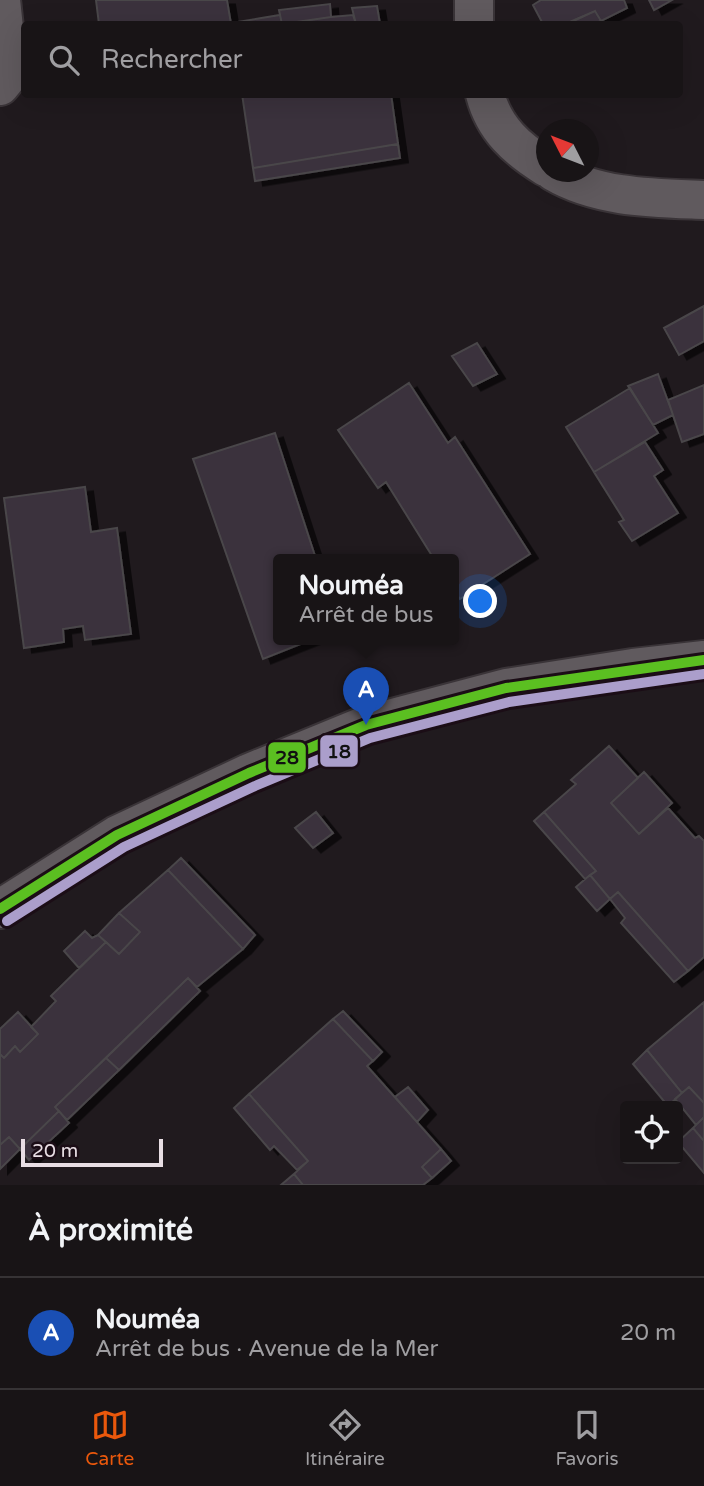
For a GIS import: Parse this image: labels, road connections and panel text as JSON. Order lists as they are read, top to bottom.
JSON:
{
  "lines": ["transit line 28", "transit line 18"],
  "scale_bar": "20 m",
  "north": "top left",
  "page": {
    "search": "Rechercher",
    "popup": ["Nouméa", "Arrêt de bus"],
    "pins": "A",
    "scale": "20 m",
    "heading": "À proximité",
    "list": [
      {
        "mark": "A",
        "name": "Nouméa",
        "note": "Arrêt de bus · Avenue de la Mer",
        "value": "20 m"
      }
    ],
    "nav": ["Carte", "Itinéraire", "Favoris"]
  }
}
